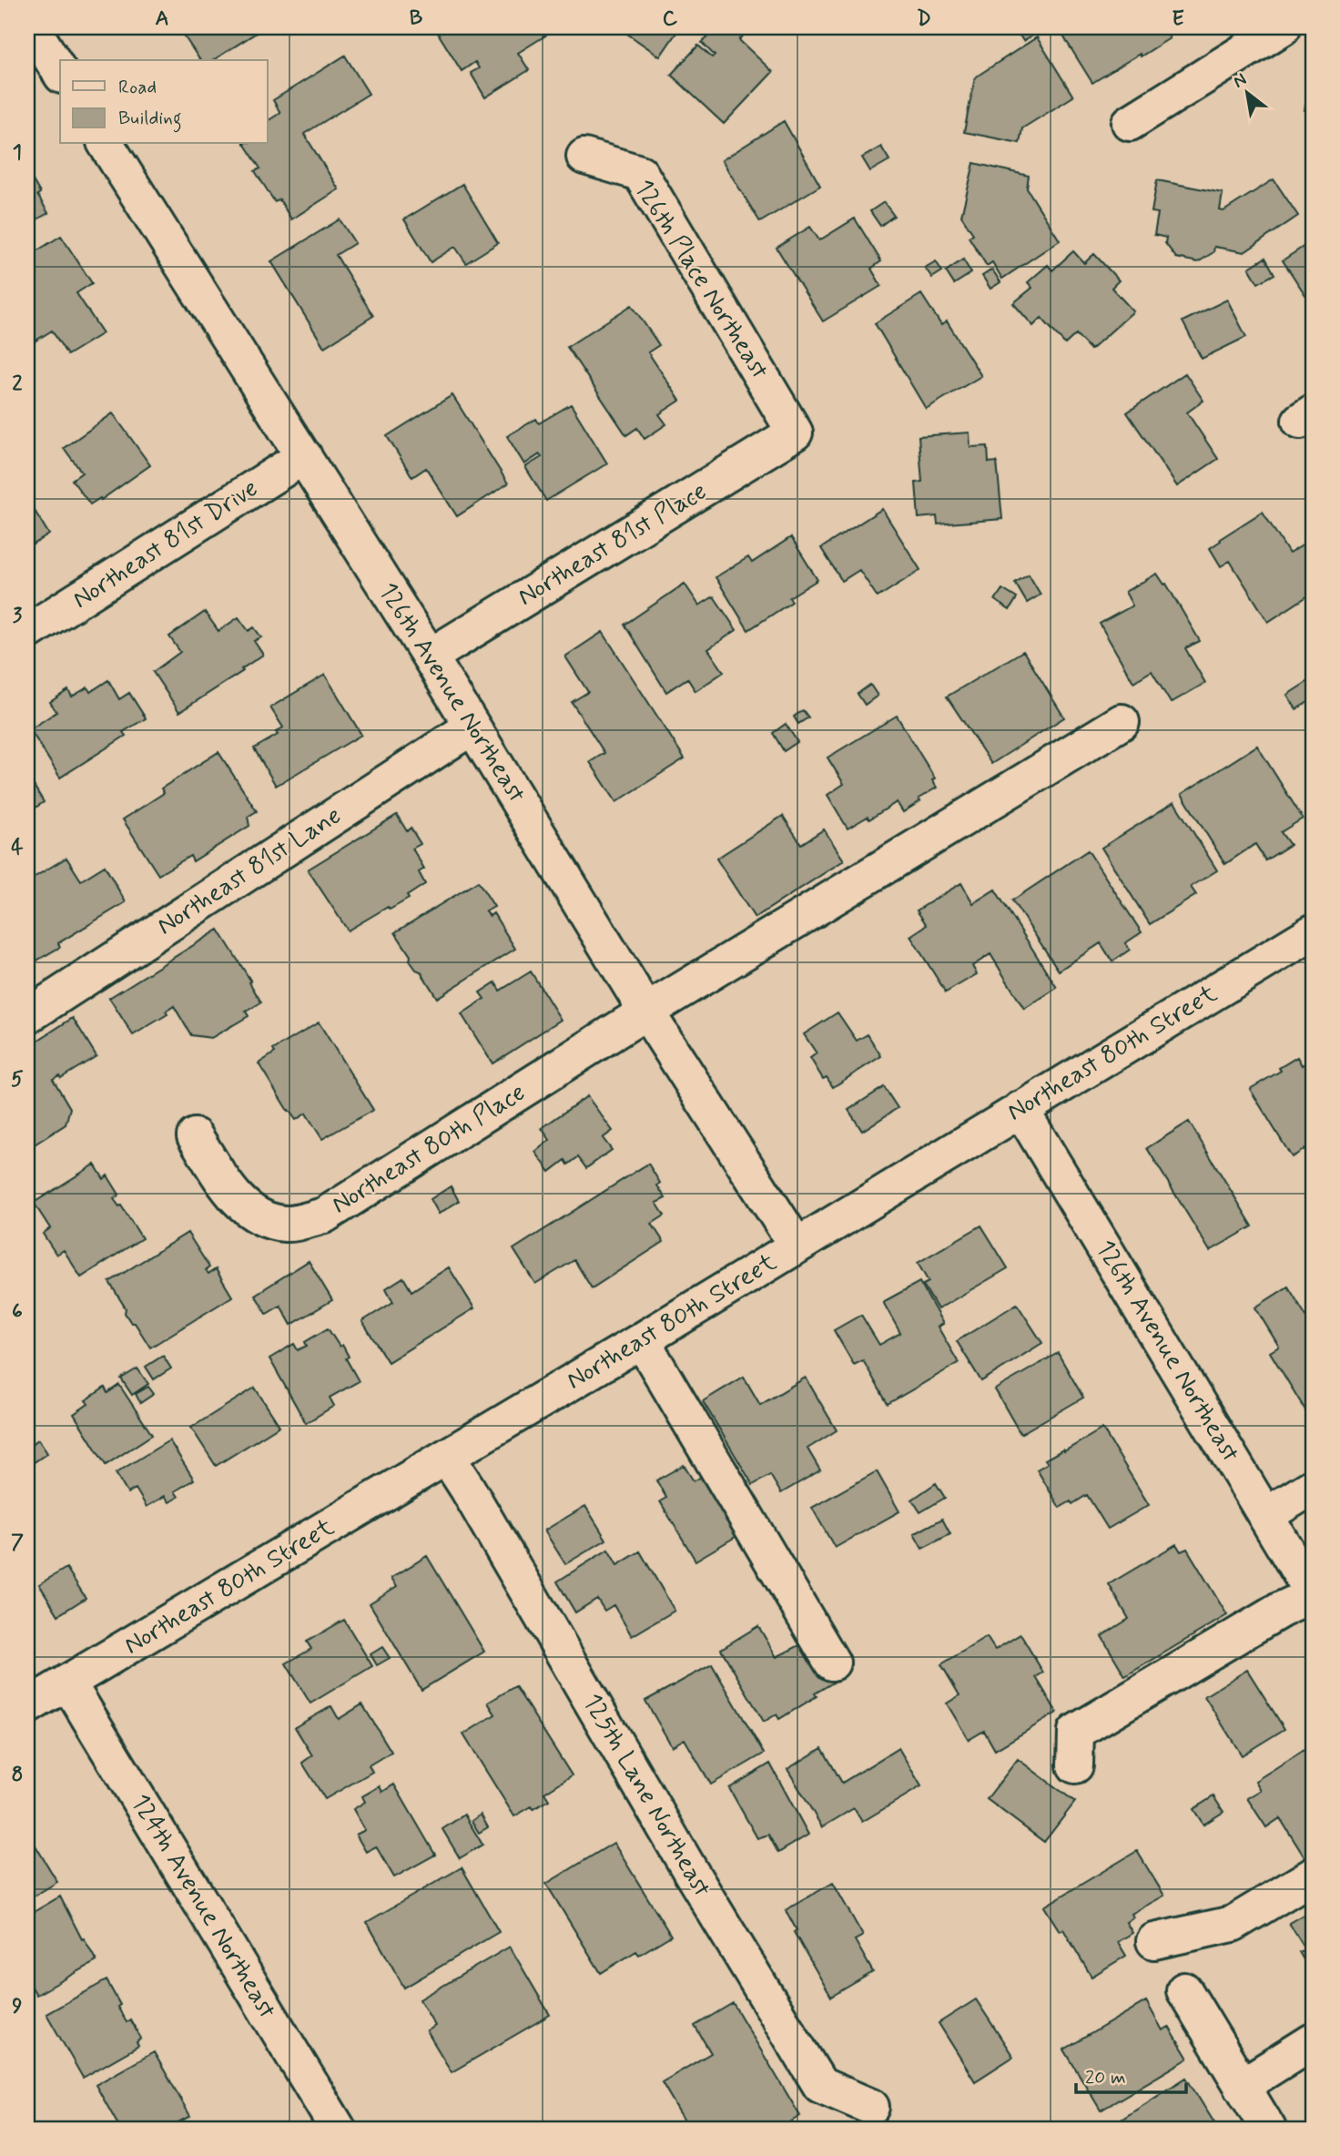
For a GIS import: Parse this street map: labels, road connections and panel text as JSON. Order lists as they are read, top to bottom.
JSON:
{
  "streets": {
    "street": [
      "126th Place Northeast",
      "Northeast 81st Drive",
      "Northeast 81st Place",
      "126th Avenue Northeast",
      "Northeast 81st Lane",
      "Northeast 80th Street",
      "Northeast 80th Place",
      "125th Lane Northeast",
      "124th Avenue Northeast"
    ]
  },
  "crossings": [
    ["126th Place Northeast", "Northeast 81st Place"],
    ["Northeast 81st Drive", "126th Avenue Northeast"],
    ["Northeast 81st Place", "126th Avenue Northeast"],
    ["126th Avenue Northeast", "Northeast 81st Lane"],
    ["126th Avenue Northeast", "Northeast 80th Street"],
    ["126th Avenue Northeast", "Northeast 80th Place"],
    ["Northeast 80th Street", "125th Lane Northeast"],
    ["Northeast 80th Street", "124th Avenue Northeast"]
  ],
  "legend": ["Road", "Building"],
  "scale_bar": "20 m",
  "north": "top left",
  "grid": {
    "columns": [
      "A",
      "B",
      "C",
      "D",
      "E"
    ],
    "rows": [
      "1",
      "2",
      "3",
      "4",
      "5",
      "6",
      "7",
      "8",
      "9"
    ]
  }
}
